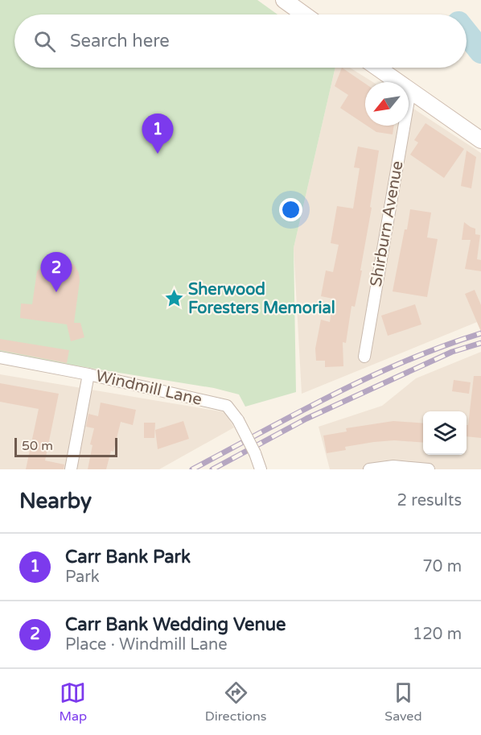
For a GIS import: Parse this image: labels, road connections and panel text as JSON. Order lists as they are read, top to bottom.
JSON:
{
  "streets": {
    "street": ["Shirburn Avenue", "Windmill Lane"]
  },
  "places": {
    "place": ["Sherwood Foresters Memorial"]
  },
  "scale_bar": "50 m",
  "north": "bottom left",
  "page": {
    "search": "Search here",
    "pins": ["1", "2"],
    "scale": "50 m",
    "heading": ["Nearby", "2 results"],
    "list": [
      {
        "mark": "1",
        "name": "Carr Bank Park",
        "note": "Park",
        "value": "70 m"
      },
      {
        "mark": "2",
        "name": "Carr Bank Wedding Venue",
        "note": "Place · Windmill Lane",
        "value": "120 m"
      }
    ],
    "nav": ["Map", "Directions", "Saved"]
  }
}
